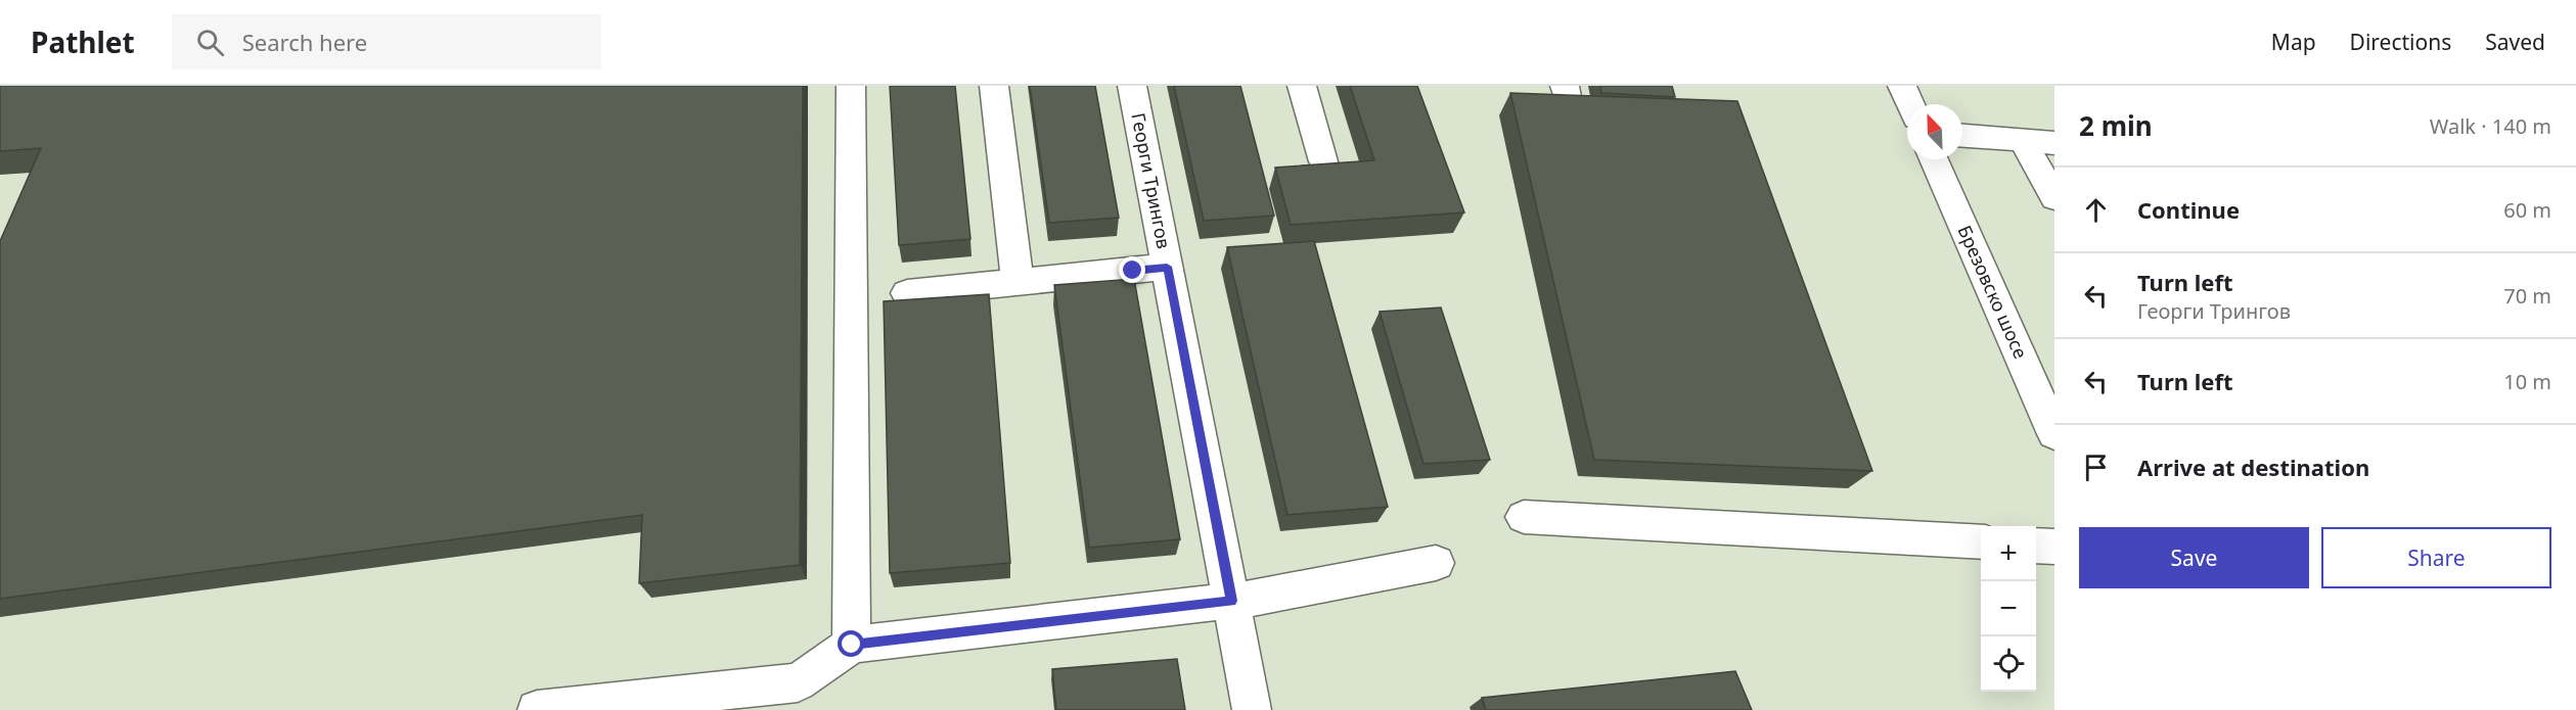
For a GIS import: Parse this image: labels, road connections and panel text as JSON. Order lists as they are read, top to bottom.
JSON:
{
  "streets": {
    "street": ["Георги Трингов", "Брезовско шосе"]
  },
  "north": "top left",
  "page": {
    "header": "Pathlet",
    "search": "Search here",
    "nav": ["Map", "Directions", "Saved"],
    "heading": ["2 min", "Walk · 140 m"],
    "list": [
      ["Continue", "60 m"],
      ["Turn left", "Георги Трингов", "70 m"],
      ["Turn left", "10 m"],
      "Arrive at destination"
    ],
    "buttons": ["Save", "Share"],
    "map_buttons": ["+", "−"]
  }
}
